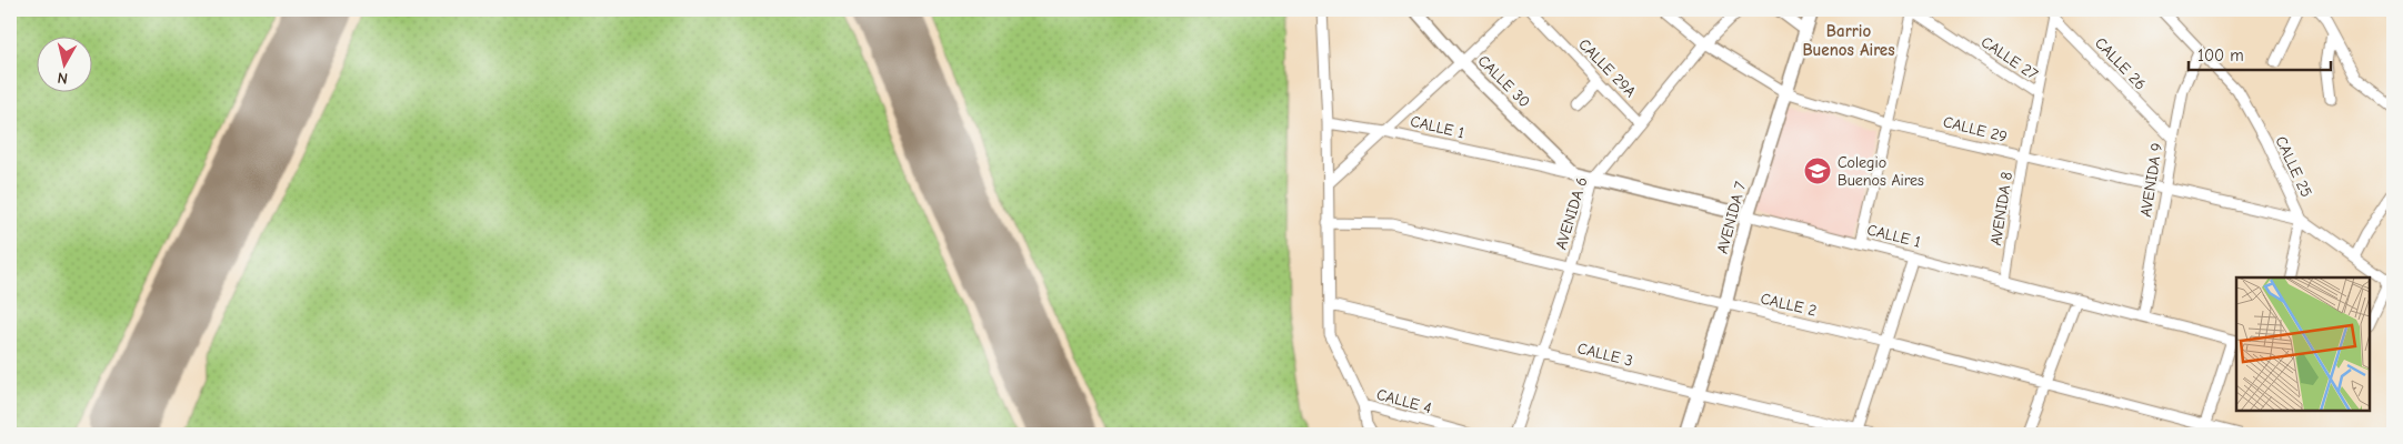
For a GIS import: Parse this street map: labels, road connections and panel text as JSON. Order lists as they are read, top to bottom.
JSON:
{
  "streets": {
    "street": [
      "CALLE 27",
      "CALLE 26",
      "CALLE 29A",
      "CALLE 30",
      "CALLE 1",
      "CALLE 29",
      "CALLE 25",
      "AVENIDA 9",
      "AVENIDA 8",
      "AVENIDA 6",
      "AVENIDA 7",
      "CALLE 2",
      "CALLE 3",
      "CALLE 4"
    ]
  },
  "crossings": [
    ["CALLE 27", "AVENIDA 8"],
    ["CALLE 26", "AVENIDA 9"],
    ["CALLE 26", "AVENIDA 8"],
    ["CALLE 29A", "AVENIDA 6"],
    ["CALLE 30", "CALLE 1"],
    ["CALLE 1", "AVENIDA 9"],
    ["CALLE 1", "AVENIDA 8"],
    ["CALLE 1", "AVENIDA 6"],
    ["CALLE 1", "AVENIDA 7"],
    ["CALLE 29", "CALLE 25"],
    ["CALLE 29", "AVENIDA 9"],
    ["CALLE 29", "AVENIDA 8"],
    ["CALLE 29", "AVENIDA 6"],
    ["CALLE 29", "AVENIDA 7"],
    ["CALLE 25", "AVENIDA 9"],
    ["AVENIDA 6", "CALLE 2"],
    ["AVENIDA 6", "CALLE 3"],
    ["AVENIDA 7", "CALLE 2"],
    ["AVENIDA 7", "CALLE 3"]
  ],
  "districts": ["Barrio Buenos Aires"],
  "places": {
    "school or university": ["Colegio Buenos Aires"]
  },
  "scale_bar": "100 m",
  "north": "bottom"
}
